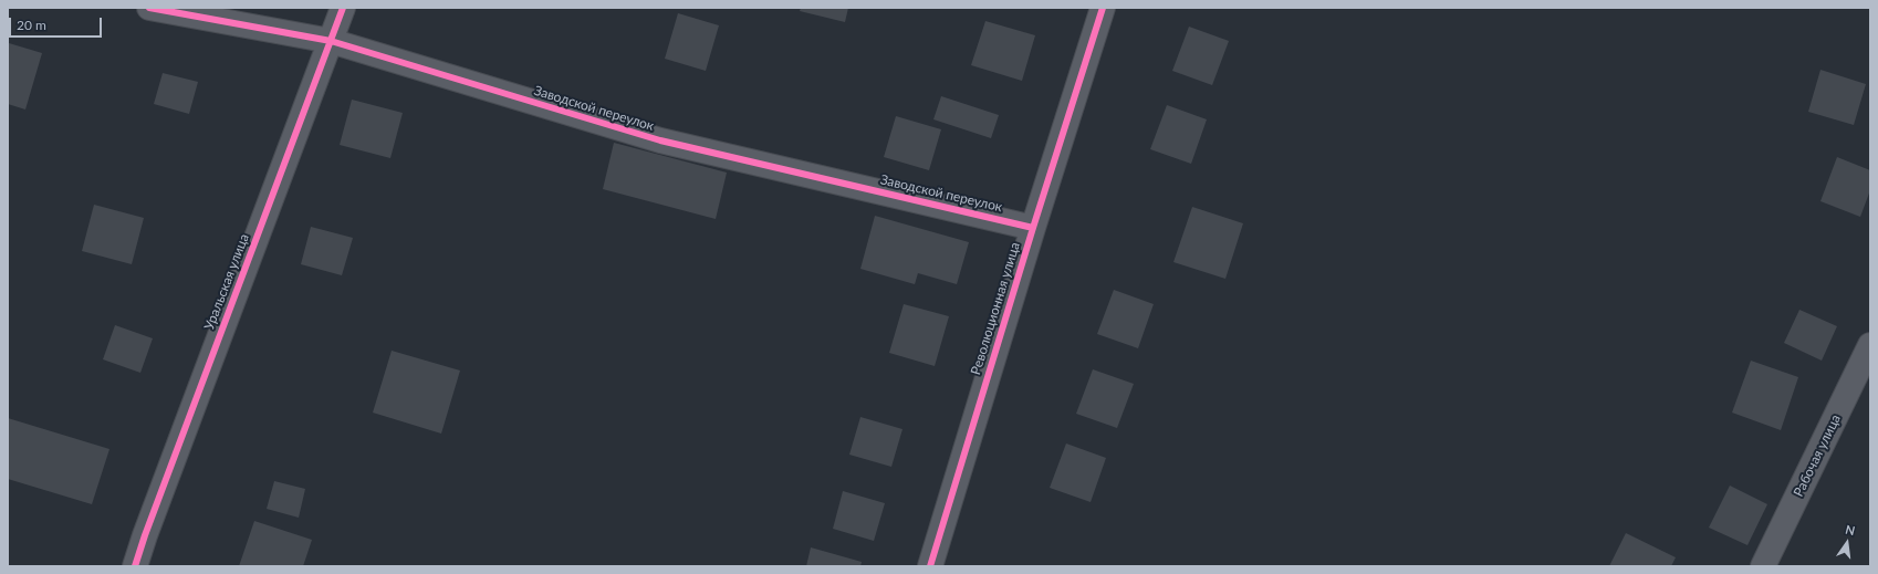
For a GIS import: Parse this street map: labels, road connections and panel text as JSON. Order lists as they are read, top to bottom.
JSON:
{
  "streets": {
    "street": [
      "Заводской переулок",
      "Уральская улица",
      "Революционная улица",
      "Рабочая улица"
    ]
  },
  "crossings": [
    ["Заводской переулок", "Уральская улица"],
    ["Заводской переулок", "Революционная улица"]
  ],
  "scale_bar": "20 m",
  "north": "top"
}
